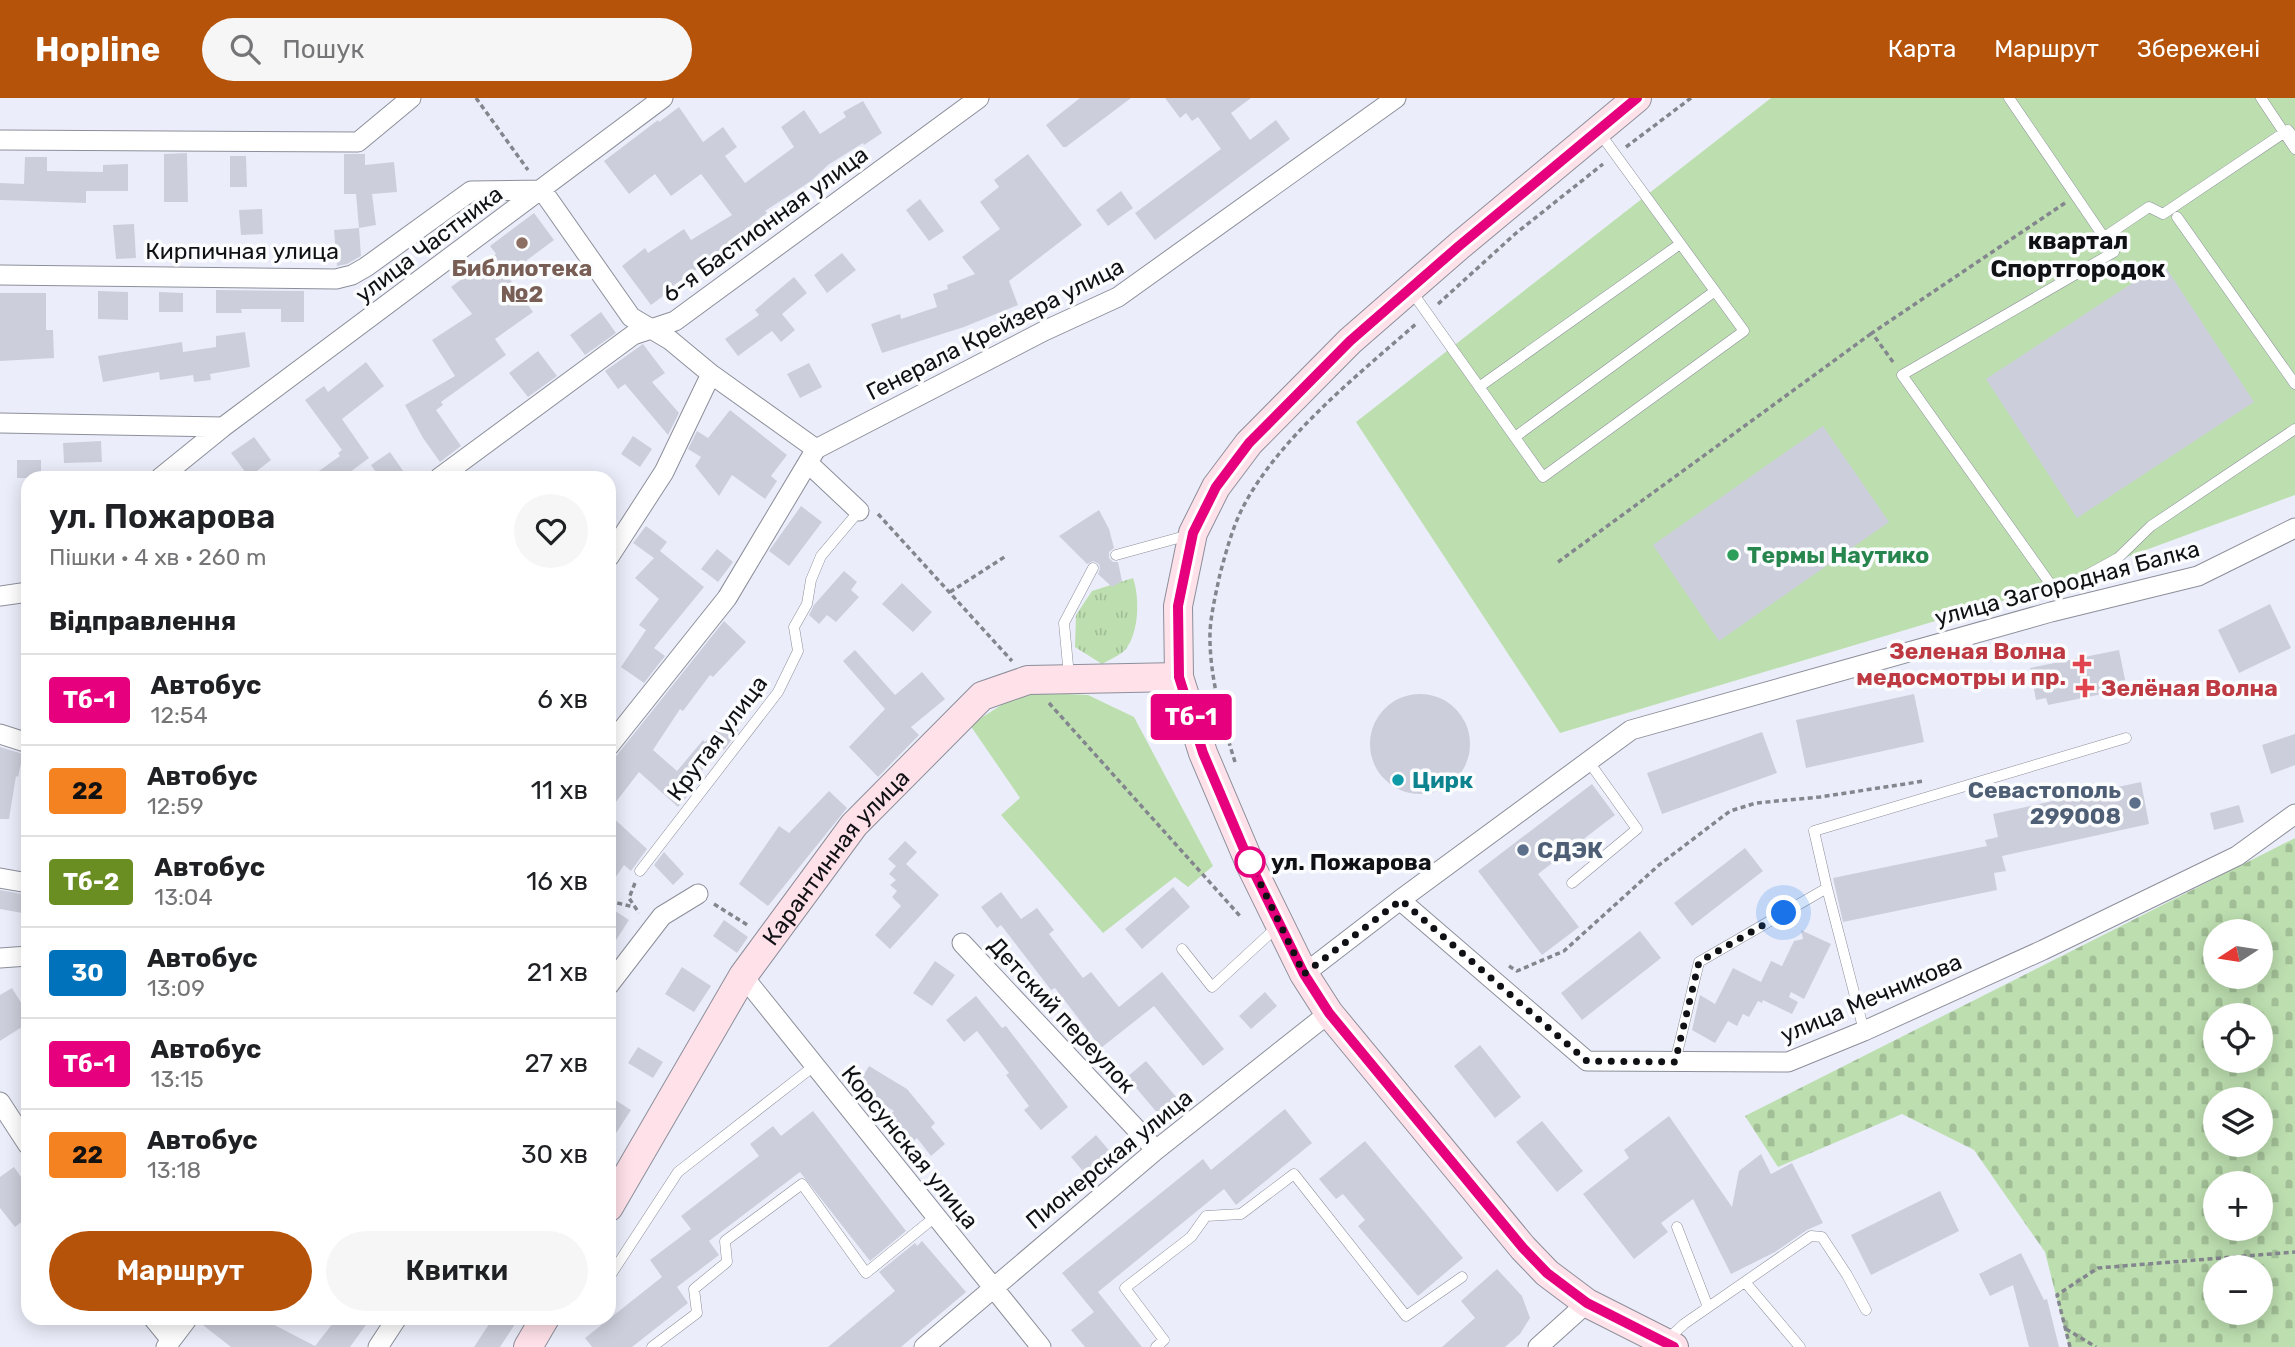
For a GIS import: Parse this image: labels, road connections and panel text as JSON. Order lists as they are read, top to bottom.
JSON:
{
  "streets": {
    "main road": ["Карантинная улица"],
    "street": [
      "6-я Бастионная улица",
      "улица Частника",
      "Кирпичная улица",
      "Генерала Крейзера улица",
      "улица Загородная Балка",
      "улица Мечникова",
      "Детский переулок",
      "Корсунская улица",
      "Пионерская улица"
    ],
    "lane": ["Крутая улица"]
  },
  "crossings": [
    ["улица Частника", "Кирпичная улица"],
    ["улица Загородная Балка", "улица Мечникова"],
    ["Карантинная улица", "Корсунская улица"],
    ["Детский переулок", "Пионерская улица"],
    ["Корсунская улица", "Пионерская улица"]
  ],
  "districts": ["квартал Спортгородок"],
  "places": {
    "other": [
      "Библиотека №2",
      "Термы Наутико",
      "Цирк",
      "Севастополь 299008",
      "СДЭК",
      "ул. Пожарова"
    ],
    "health": ["Зеленая Волна медосмотры и пр.", "Зелёная Волна"]
  },
  "lines": ["bus line Тб-1"],
  "north": "left",
  "page": {
    "header": "Hopline",
    "search": "Пошук",
    "nav": ["Карта", "Маршрут", "Збережені"],
    "on_map": "Тб-1",
    "heading": [
      ["ул. Пожарова", "Пішки · 4 хв · 260 m"],
      "Відправлення"
    ],
    "list": [
      {
        "mark": "Тб-1",
        "name": "Автобус",
        "note": "12:54",
        "value": "6 хв"
      },
      {
        "mark": "22",
        "name": "Автобус",
        "note": "12:59",
        "value": "11 хв"
      },
      {
        "mark": "Тб-2",
        "name": "Автобус",
        "note": "13:04",
        "value": "16 хв"
      },
      {
        "mark": "30",
        "name": "Автобус",
        "note": "13:09",
        "value": "21 хв"
      },
      {
        "mark": "Тб-1",
        "name": "Автобус",
        "note": "13:15",
        "value": "27 хв"
      },
      {
        "mark": "22",
        "name": "Автобус",
        "note": "13:18",
        "value": "30 хв"
      }
    ],
    "map_buttons": ["+", "−"],
    "buttons": ["Маршрут", "Квитки"]
  }
}
